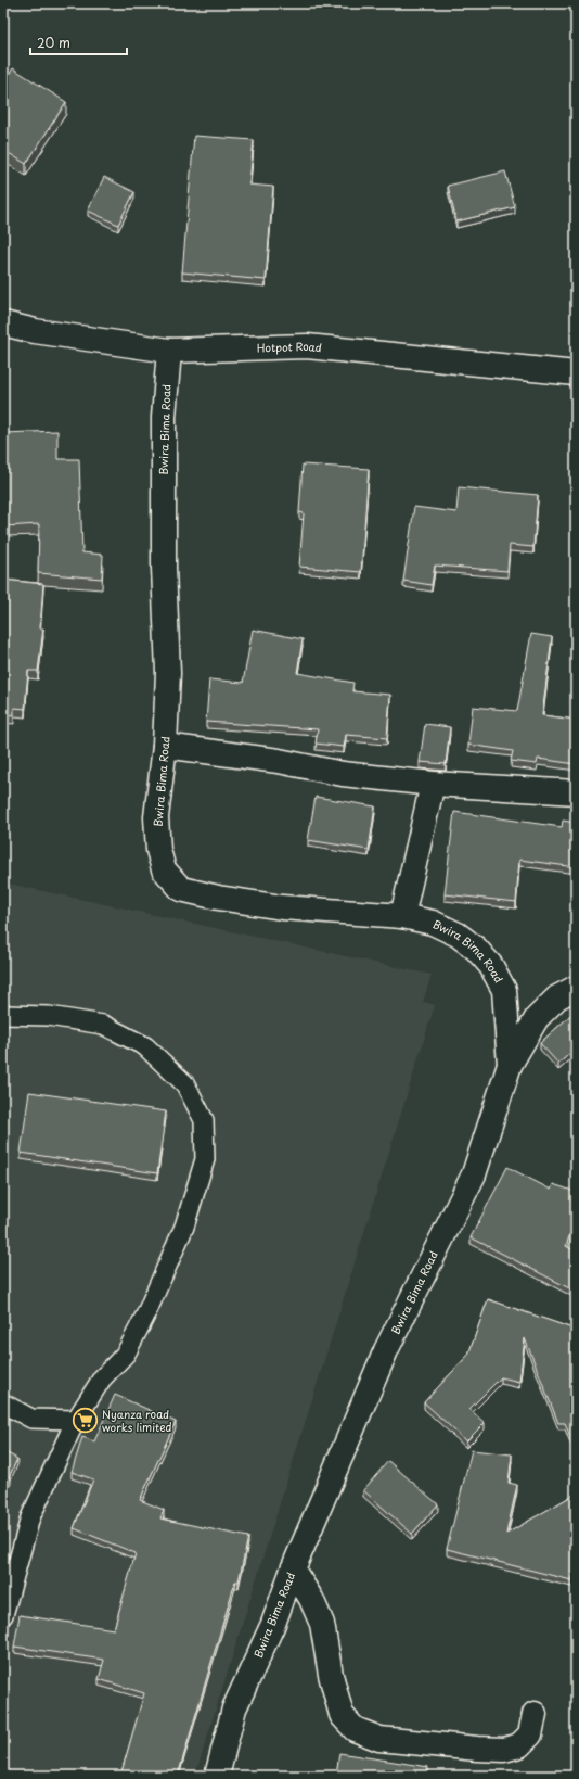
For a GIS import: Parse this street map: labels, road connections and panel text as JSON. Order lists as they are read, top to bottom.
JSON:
{
  "streets": {
    "street": ["Hotpot Road", "Bwira Bima Road"]
  },
  "crossings": [
    ["Hotpot Road", "Bwira Bima Road"]
  ],
  "places": {
    "supermarket": ["Nyanza road works limited"]
  },
  "scale_bar": "20 m"
}
